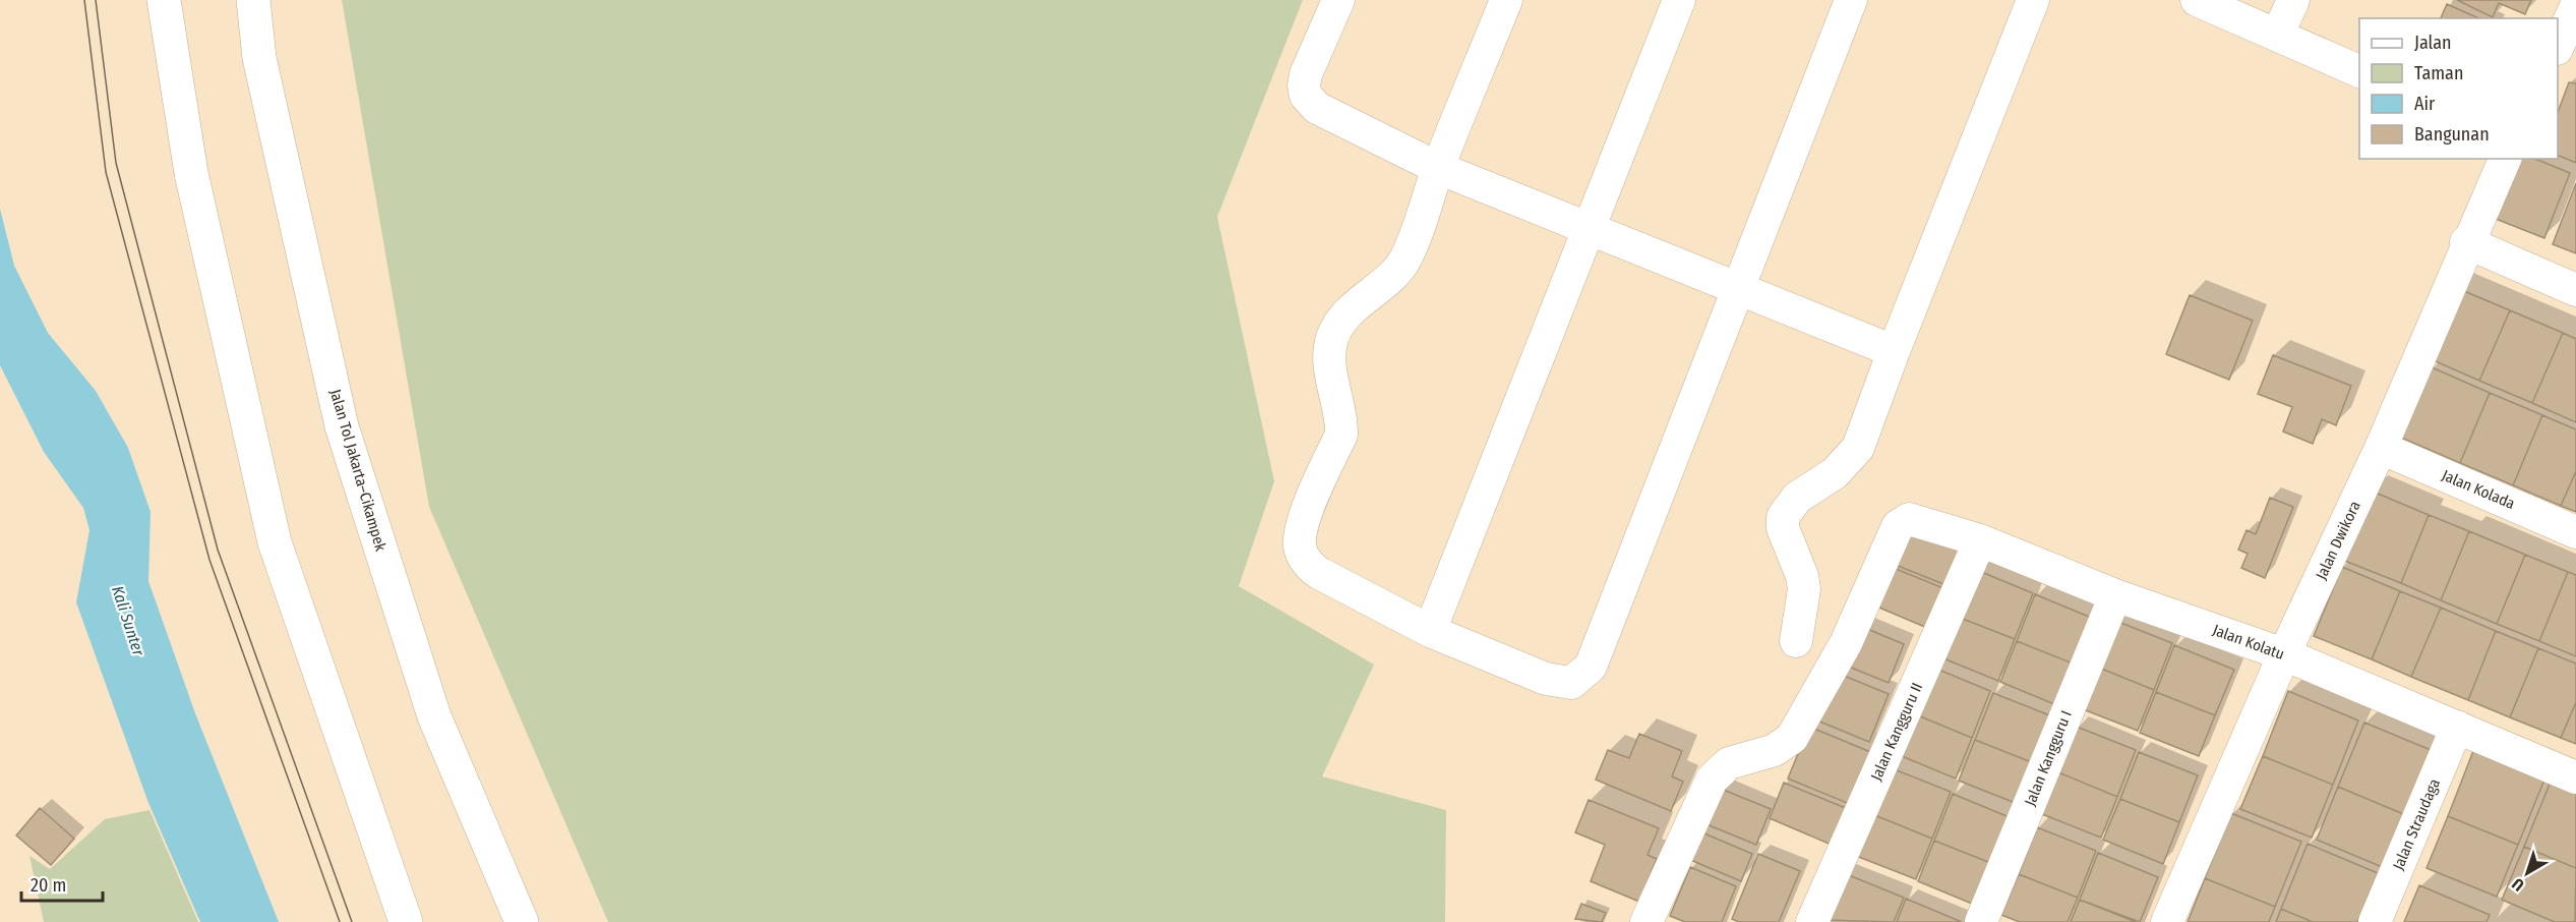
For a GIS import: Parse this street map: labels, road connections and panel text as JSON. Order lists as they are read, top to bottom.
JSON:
{
  "streets": {
    "highway": ["Jalan Tol Jakarta–Cikampek"],
    "street": [
      "Jalan Kolada",
      "Jalan Dwikora",
      "Jalan Kolatu",
      "Jalan Kangguru II",
      "Jalan Kangguru I",
      "Jalan Straudaga"
    ]
  },
  "crossings": [
    ["Jalan Kolada", "Jalan Dwikora"],
    ["Jalan Dwikora", "Jalan Kolatu"],
    ["Jalan Kolatu", "Jalan Kangguru II"],
    ["Jalan Kolatu", "Jalan Kangguru I"],
    ["Jalan Kolatu", "Jalan Straudaga"]
  ],
  "water": ["Kali Sunter"],
  "legend": [
    "Jalan",
    "Taman",
    "Air",
    "Bangunan"
  ],
  "scale_bar": "20 m",
  "north": "bottom left"
}
